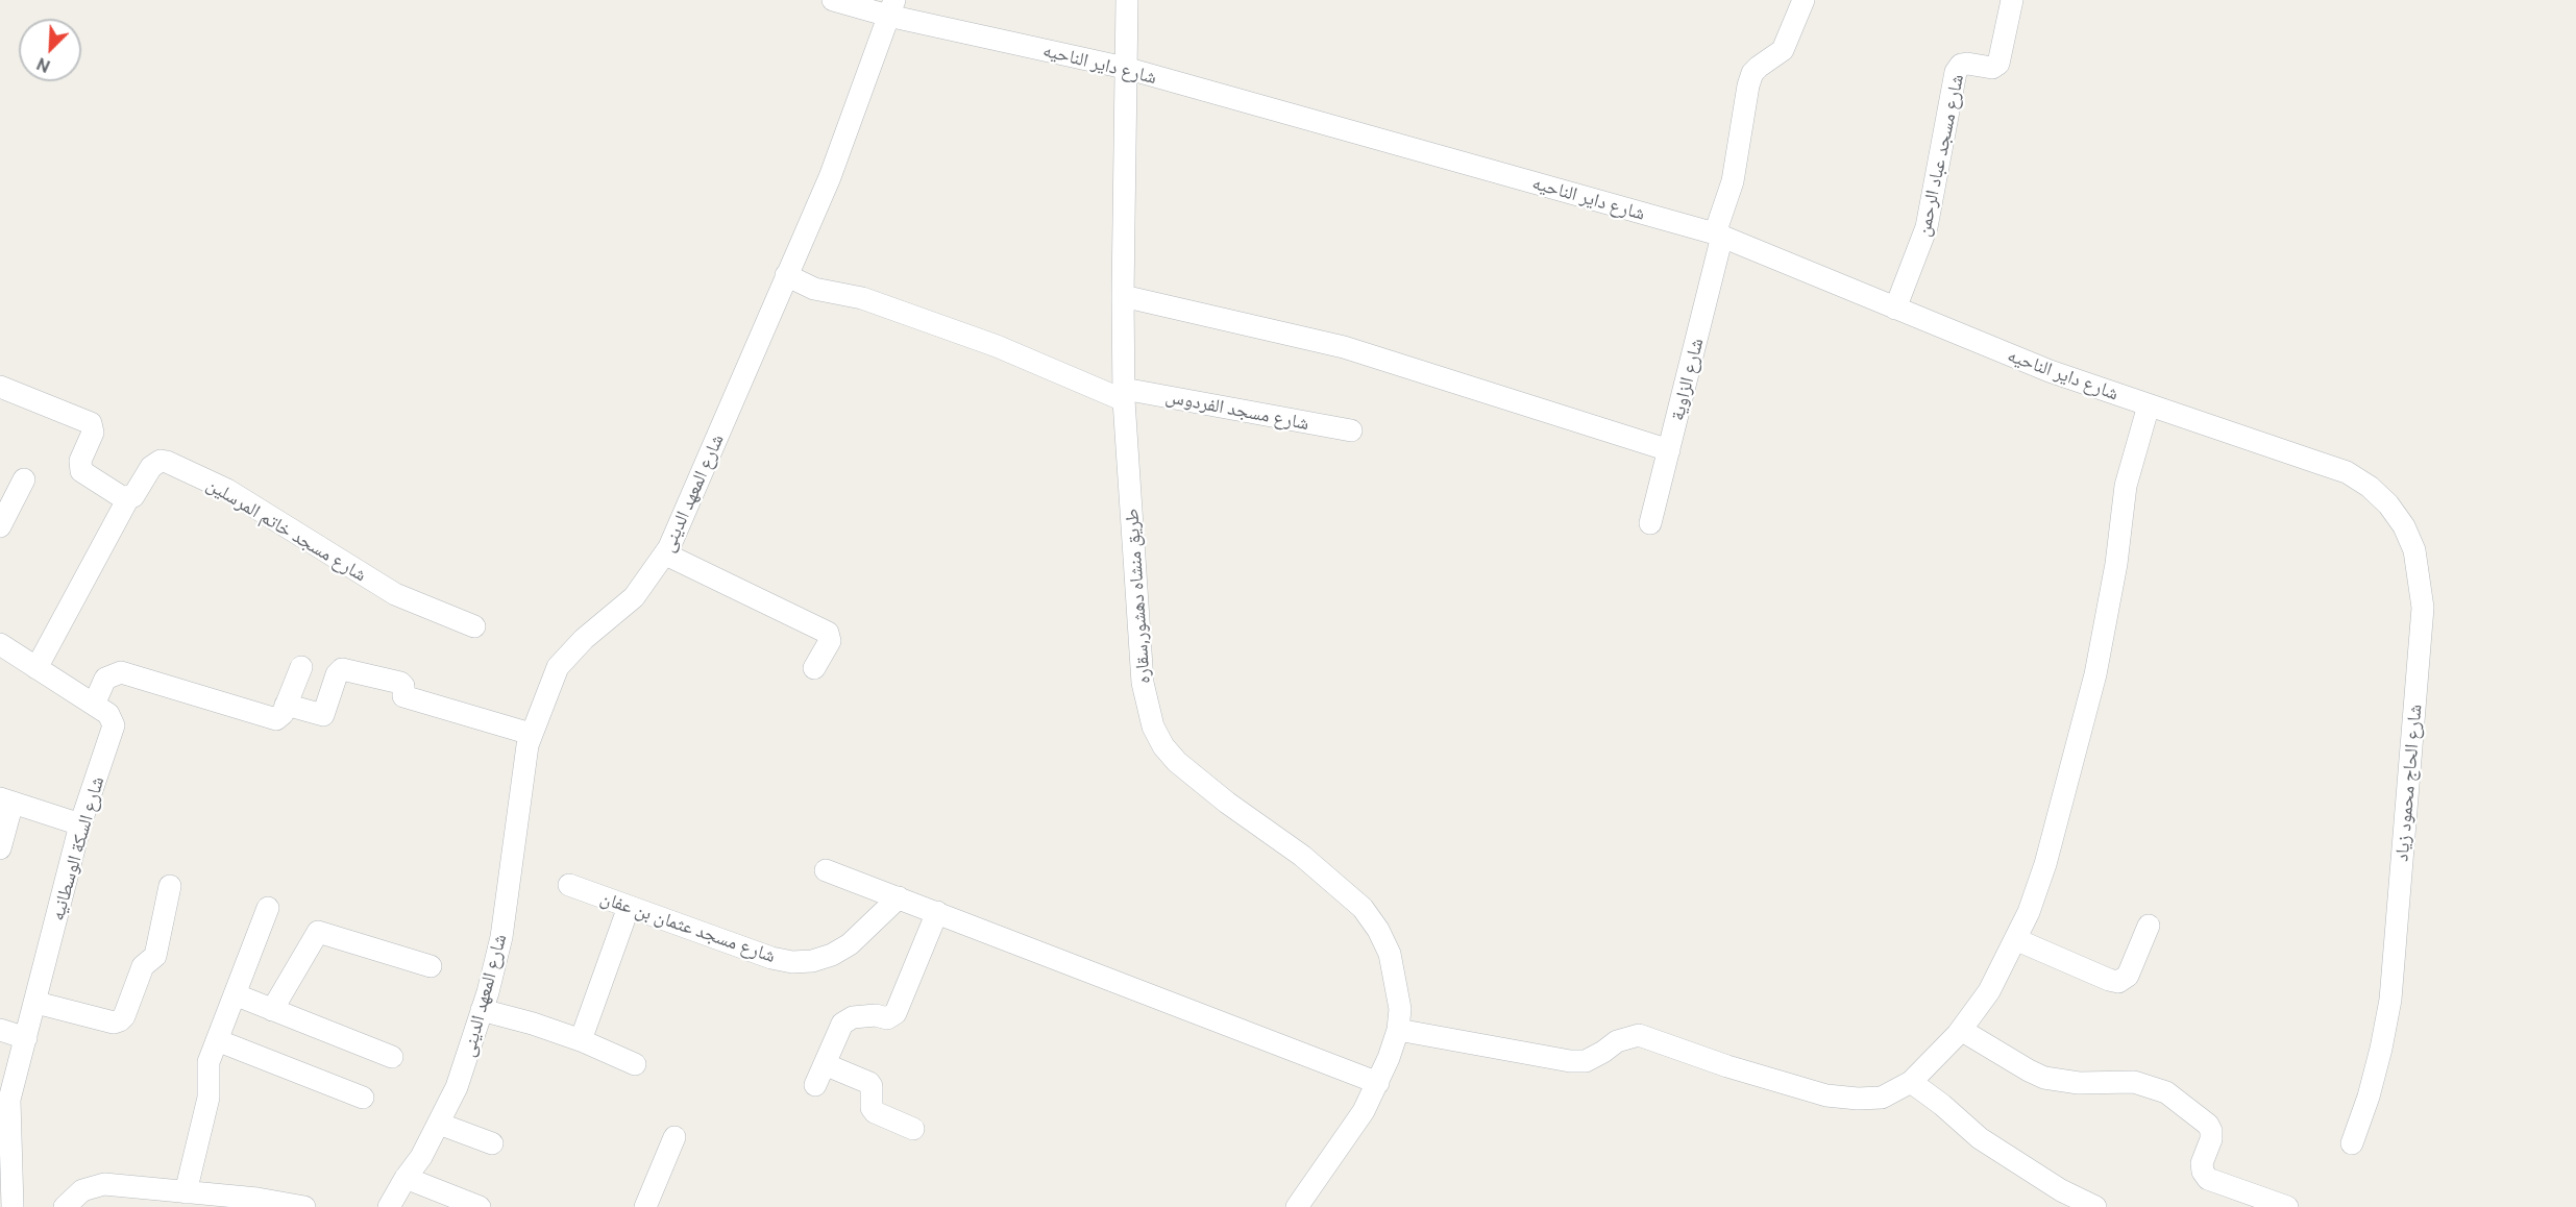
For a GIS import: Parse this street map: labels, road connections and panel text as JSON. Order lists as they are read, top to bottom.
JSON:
{
  "streets": {
    "street": [
      "شارع داير الناحيه",
      "شارع مسجد عباد الرحمن",
      "شارع الزاوية",
      "شارع مسجد الفردوس",
      "شارع المعهد الدينى",
      "شارع مسجد خاتم المرسلين",
      "طريق منشاه دهشور,سقاره",
      "شارع الحاج محمود زياد",
      "شارع السكة الوسطانيه",
      "شارع مسجد عثمان بن عفان"
    ]
  },
  "crossings": [
    ["شارع داير الناحيه", "شارع مسجد عباد الرحمن"],
    ["شارع داير الناحيه", "شارع الزاوية"],
    ["شارع داير الناحيه", "شارع المعهد الدينى"],
    ["شارع داير الناحيه", "طريق منشاه دهشور,سقاره"],
    ["شارع داير الناحيه", "شارع الحاج محمود زياد"],
    ["شارع مسجد الفردوس", "شارع المعهد الدينى"],
    ["شارع مسجد الفردوس", "طريق منشاه دهشور,سقاره"],
    ["شارع مسجد خاتم المرسلين", "شارع السكة الوسطانيه"]
  ],
  "north": "bottom left"
}
